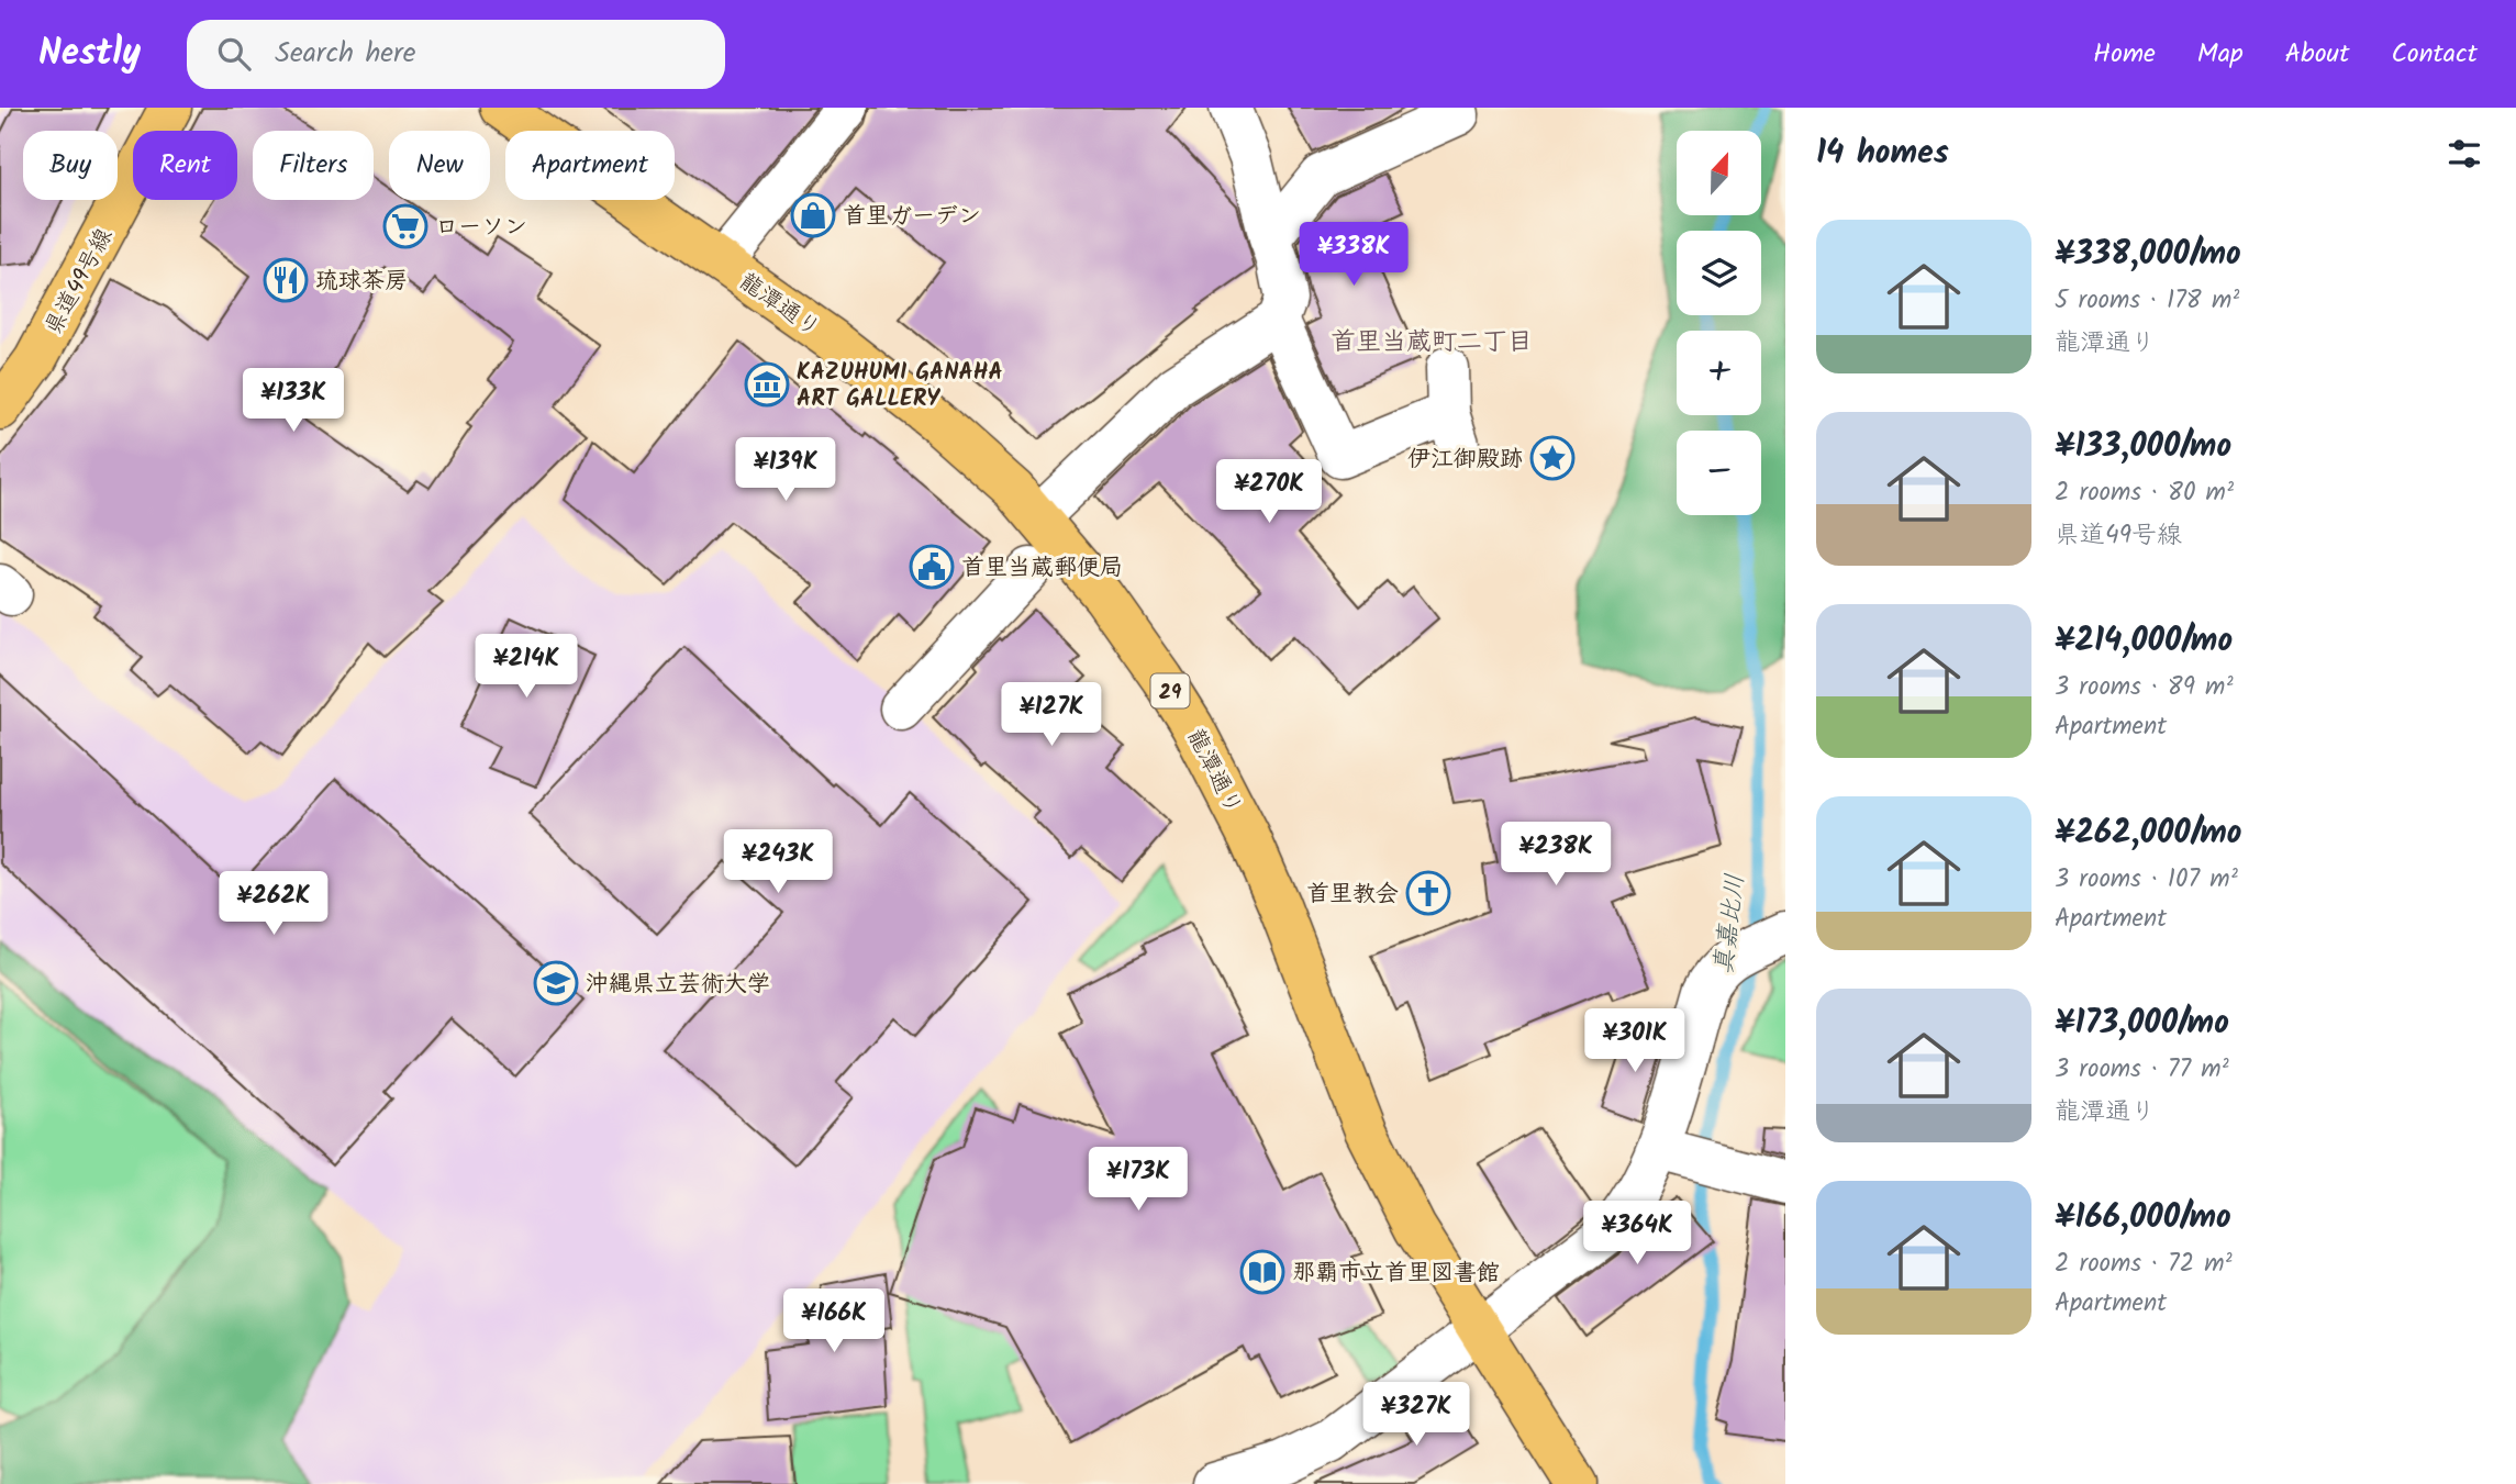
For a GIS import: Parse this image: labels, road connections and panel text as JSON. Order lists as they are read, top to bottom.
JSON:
{
  "streets": {
    "main road": ["県道49号線", "龍潭通り", "29"]
  },
  "districts": ["首里当蔵町二丁目"],
  "water": ["真嘉比川"],
  "places": {
    "shop": ["首里ガーデン"],
    "supermarket": ["ローソン"],
    "restaurant": ["琉球茶房"],
    "museum": ["KAZUHUMI GANAHA ART GALLERY"],
    "place": ["伊江御殿跡"],
    "public building": ["首里当蔵郵便局"],
    "church": ["首里教会"],
    "school or university": ["沖縄県立芸術大学"],
    "library": ["那覇市立首里図書館"]
  },
  "north": "top",
  "page": {
    "header": "Nestly",
    "search": "Search here",
    "nav": [
      "Home",
      "Map",
      "About",
      "Contact"
    ],
    "heading": "14 homes",
    "map_buttons": ["+", "−"],
    "chip": [
      "Buy",
      "Rent",
      "Filters",
      "New",
      "Apartment"
    ],
    "list": [
      {
        "name": "¥338,000/mo",
        "note": "5 rooms · 178 m² · 龍潭通り"
      },
      {
        "name": "¥133,000/mo",
        "note": "2 rooms · 80 m² · 県道49号線"
      },
      {
        "name": "¥214,000/mo",
        "note": "3 rooms · 89 m² · Apartment"
      },
      {
        "name": "¥262,000/mo",
        "note": "3 rooms · 107 m² · Apartment"
      },
      {
        "name": "¥173,000/mo",
        "note": "3 rooms · 77 m² · 龍潭通り"
      },
      {
        "name": "¥166,000/mo",
        "note": "2 rooms · 72 m² · Apartment"
      }
    ],
    "price": [
      "¥338K",
      "¥133K",
      "¥139K",
      "¥270K",
      "¥214K",
      "¥127K",
      "¥238K",
      "¥243K",
      "¥262K",
      "¥301K",
      "¥173K",
      "¥364K",
      "¥166K",
      "¥327K"
    ]
  }
}
